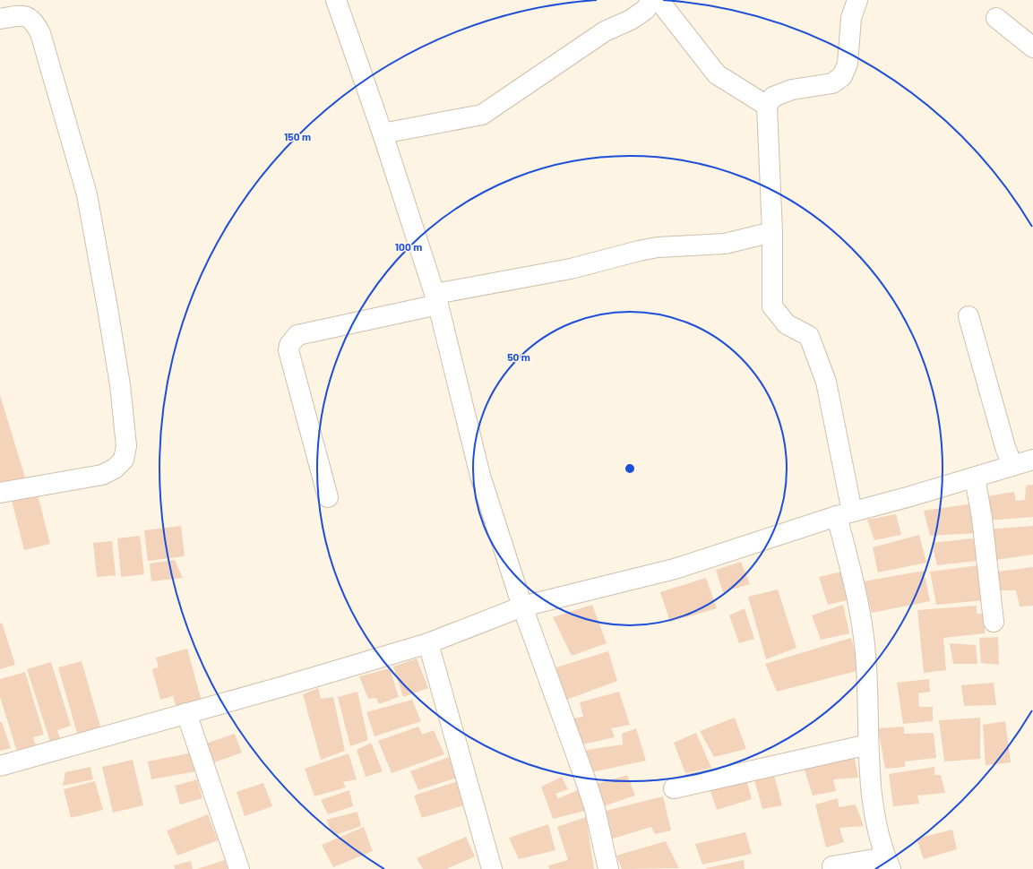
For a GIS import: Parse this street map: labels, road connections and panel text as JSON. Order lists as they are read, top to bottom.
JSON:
{
  "rings": ["150 m", "100 m", "50 m"]
}
